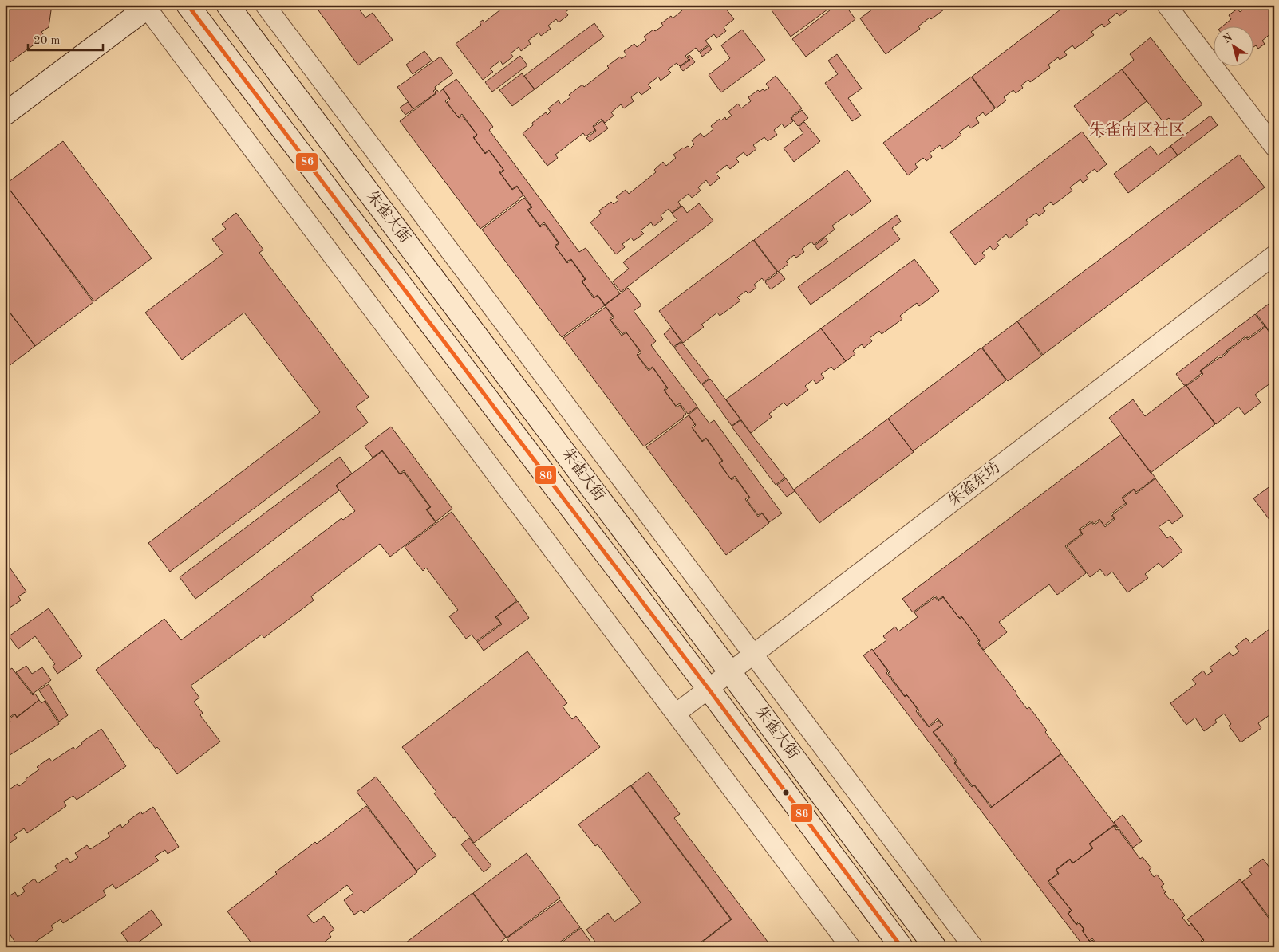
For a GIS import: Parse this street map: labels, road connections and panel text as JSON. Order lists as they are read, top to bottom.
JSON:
{
  "streets": {
    "main road": ["朱雀大街"],
    "street": ["朱雀东坊"]
  },
  "crossings": [
    ["朱雀大街", "朱雀东坊"]
  ],
  "districts": ["朱雀南区社区"],
  "lines": ["transit line 86"],
  "scale_bar": "20 m",
  "north": "top left"
}
